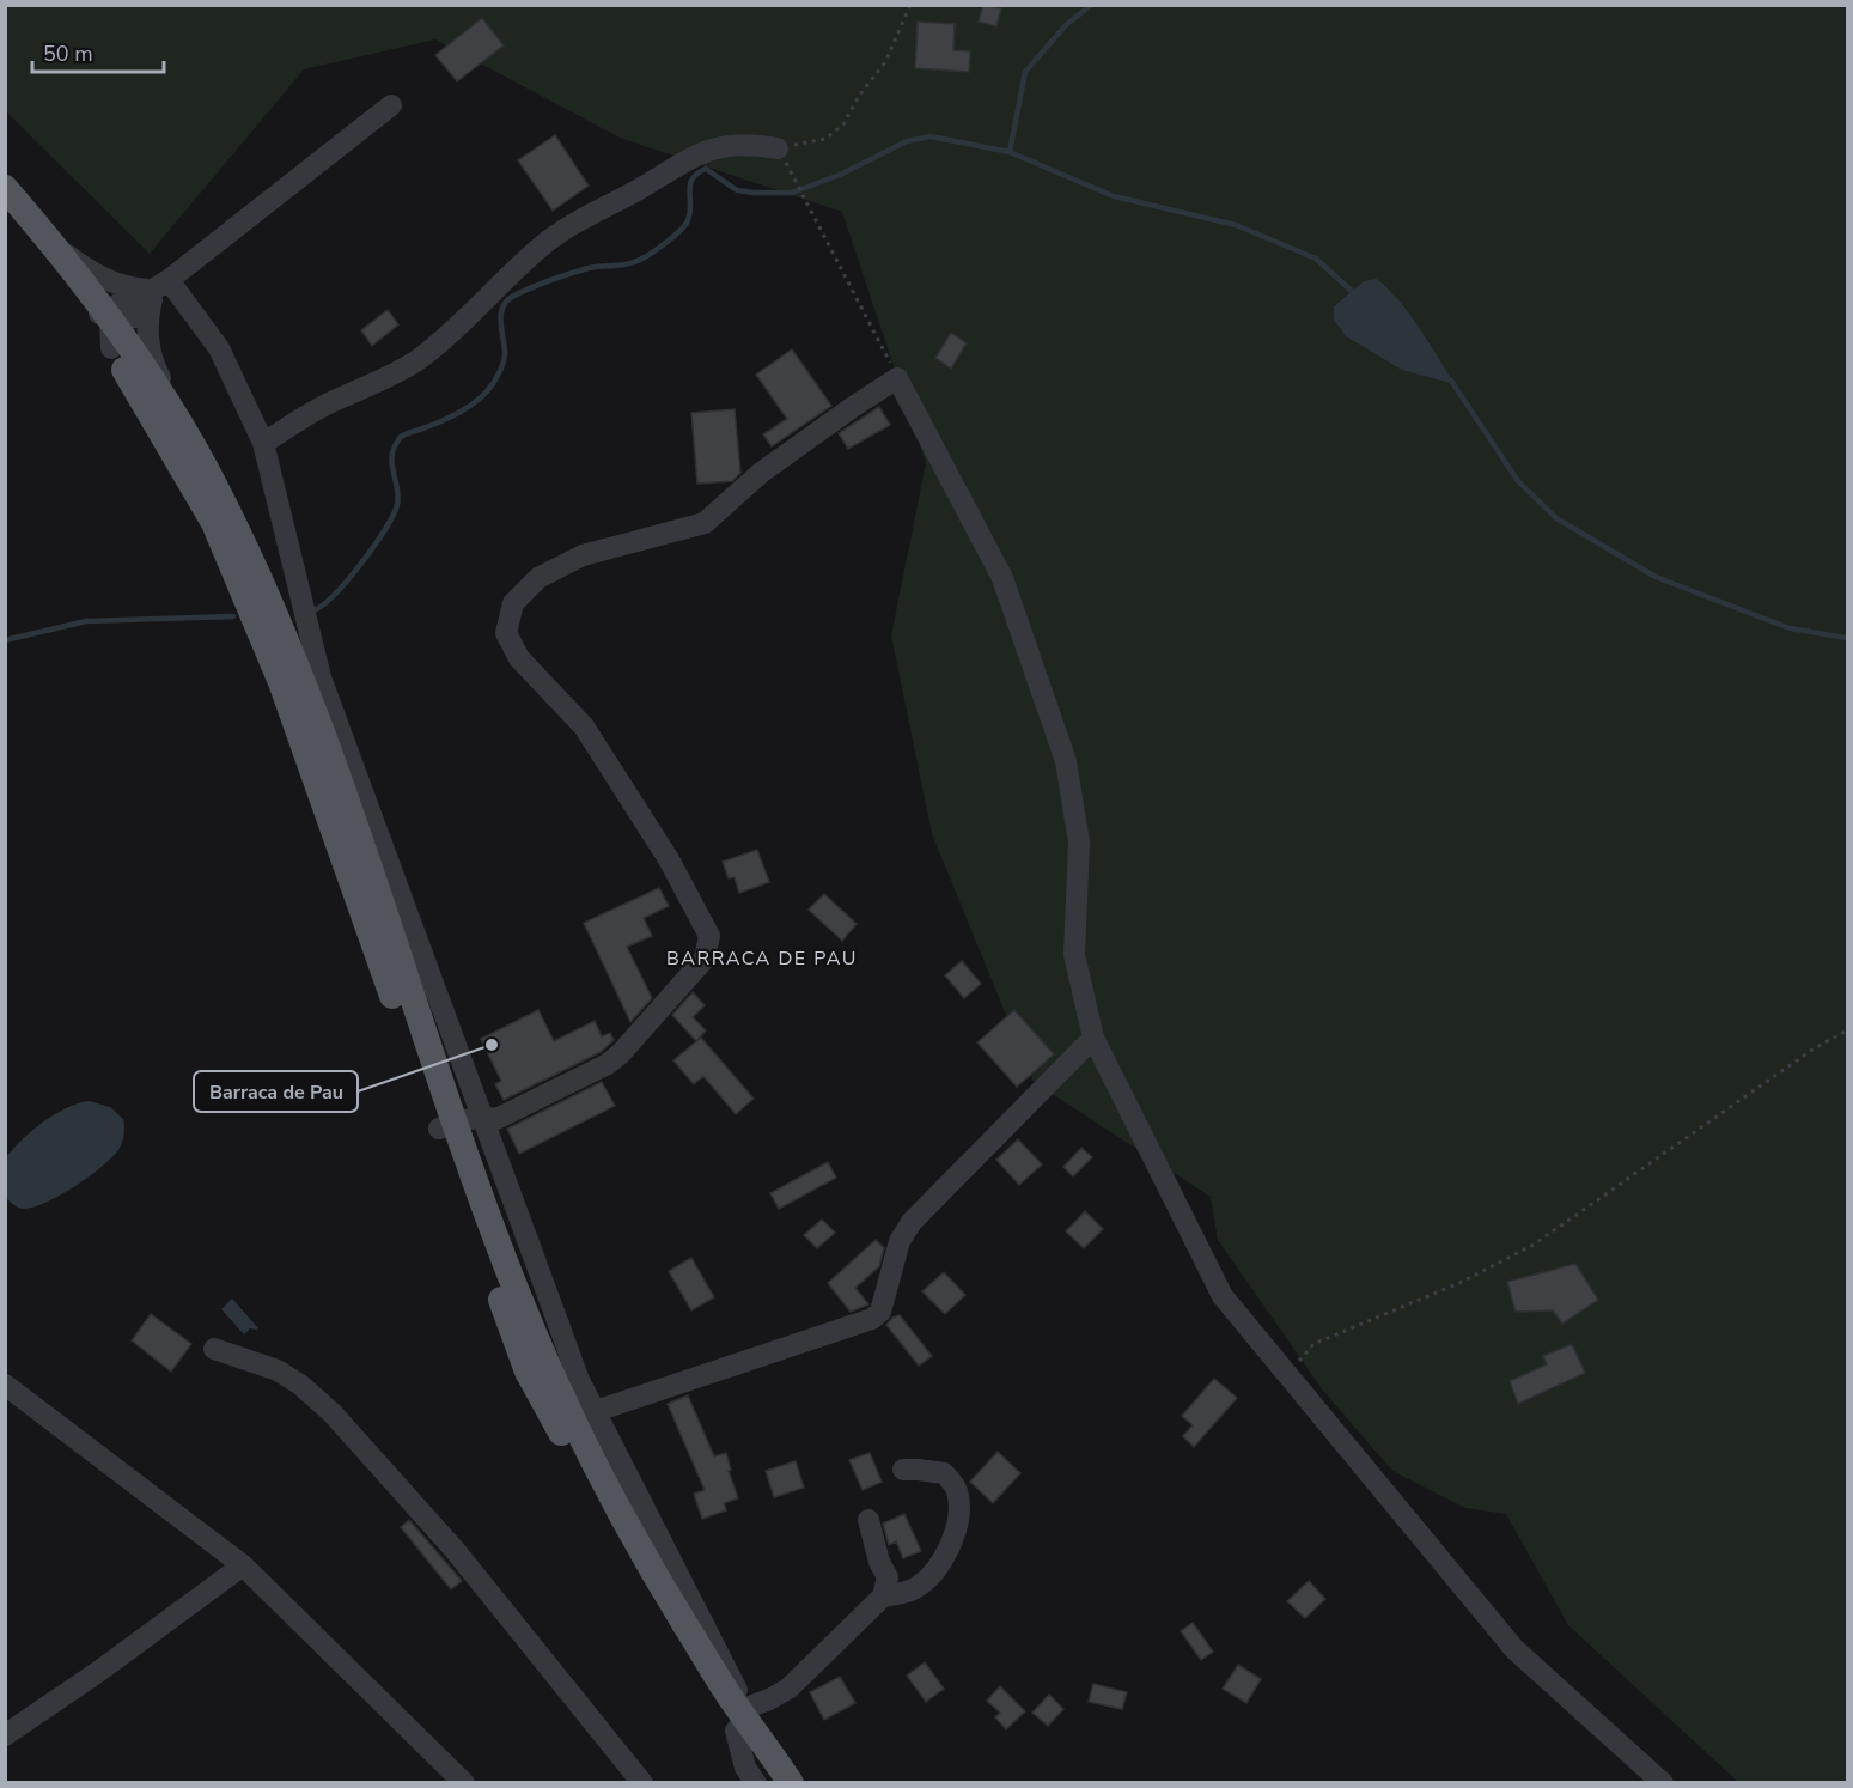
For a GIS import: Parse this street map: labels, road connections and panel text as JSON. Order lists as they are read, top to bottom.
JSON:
{
  "districts": ["BARRACA DE PAU"],
  "places": ["Barraca de Pau"],
  "scale_bar": "50 m"
}
